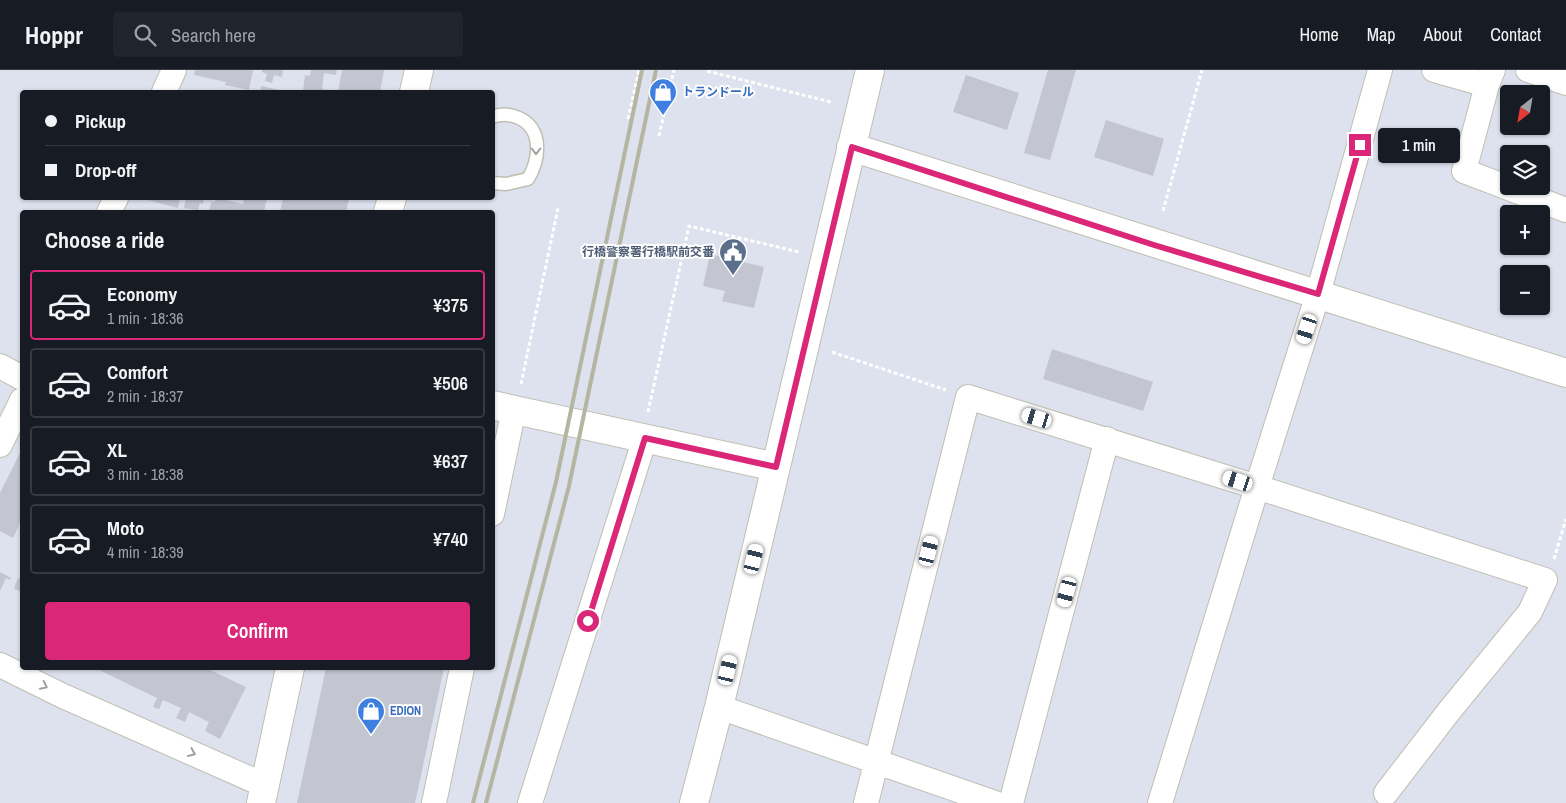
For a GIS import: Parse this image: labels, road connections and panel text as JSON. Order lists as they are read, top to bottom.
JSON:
{
  "places": {
    "shop": ["トランドール", "EDION"],
    "public building": ["行橋警察署行橋駅前交番"]
  },
  "north": "bottom left",
  "page": {
    "header": "Hoppr",
    "search": "Search here",
    "nav": [
      "Home",
      "Map",
      "About",
      "Contact"
    ],
    "map_buttons": ["+", "−"],
    "banner": ["Pickup", "Drop-off"],
    "bubble": "1 min",
    "heading": "Choose a ride",
    "list": [
      {
        "name": "Economy",
        "note": "1 min · 18:36",
        "value": "¥375"
      },
      {
        "name": "Comfort",
        "note": "2 min · 18:37",
        "value": "¥506"
      },
      {
        "name": "XL",
        "note": "3 min · 18:38",
        "value": "¥637"
      },
      {
        "name": "Moto",
        "note": "4 min · 18:39",
        "value": "¥740"
      }
    ],
    "buttons": "Confirm"
  }
}
